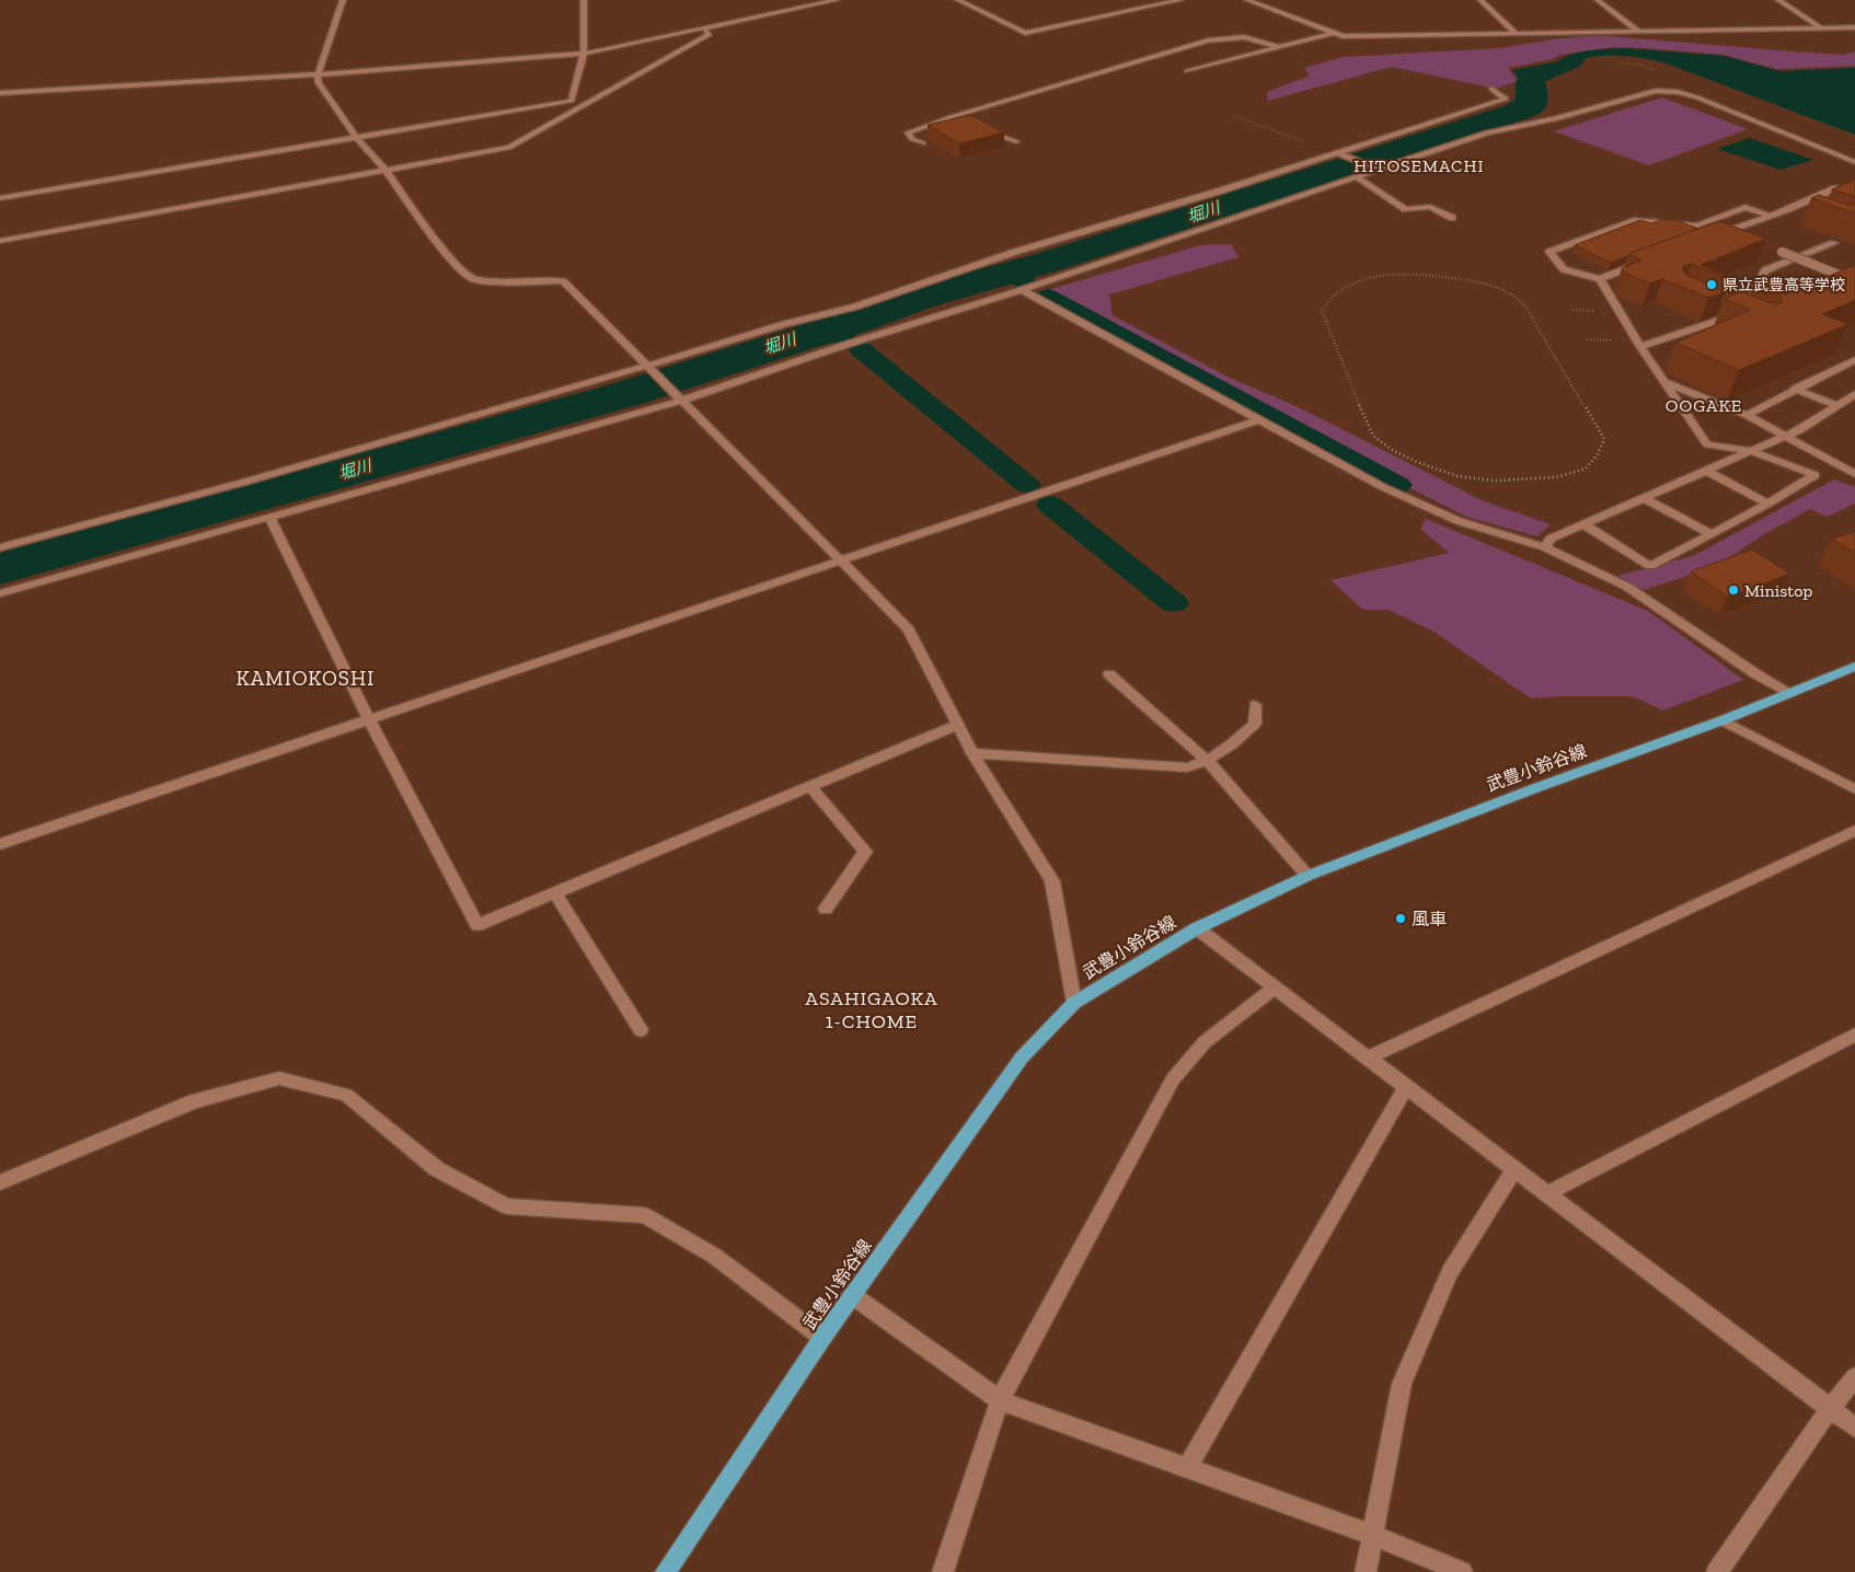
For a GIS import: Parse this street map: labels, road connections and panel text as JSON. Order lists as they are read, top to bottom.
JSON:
{
  "streets": {
    "main road": ["武豊小鈴谷線"]
  },
  "districts": [
    "HITOSEMACHI",
    "OOGAKE",
    "KAMIOKOSHI",
    "ASAHIGAOKA 1-CHOME"
  ],
  "water": ["堀川"],
  "places": ["県立武豊高等学校", "Ministop", "風車"]
}
